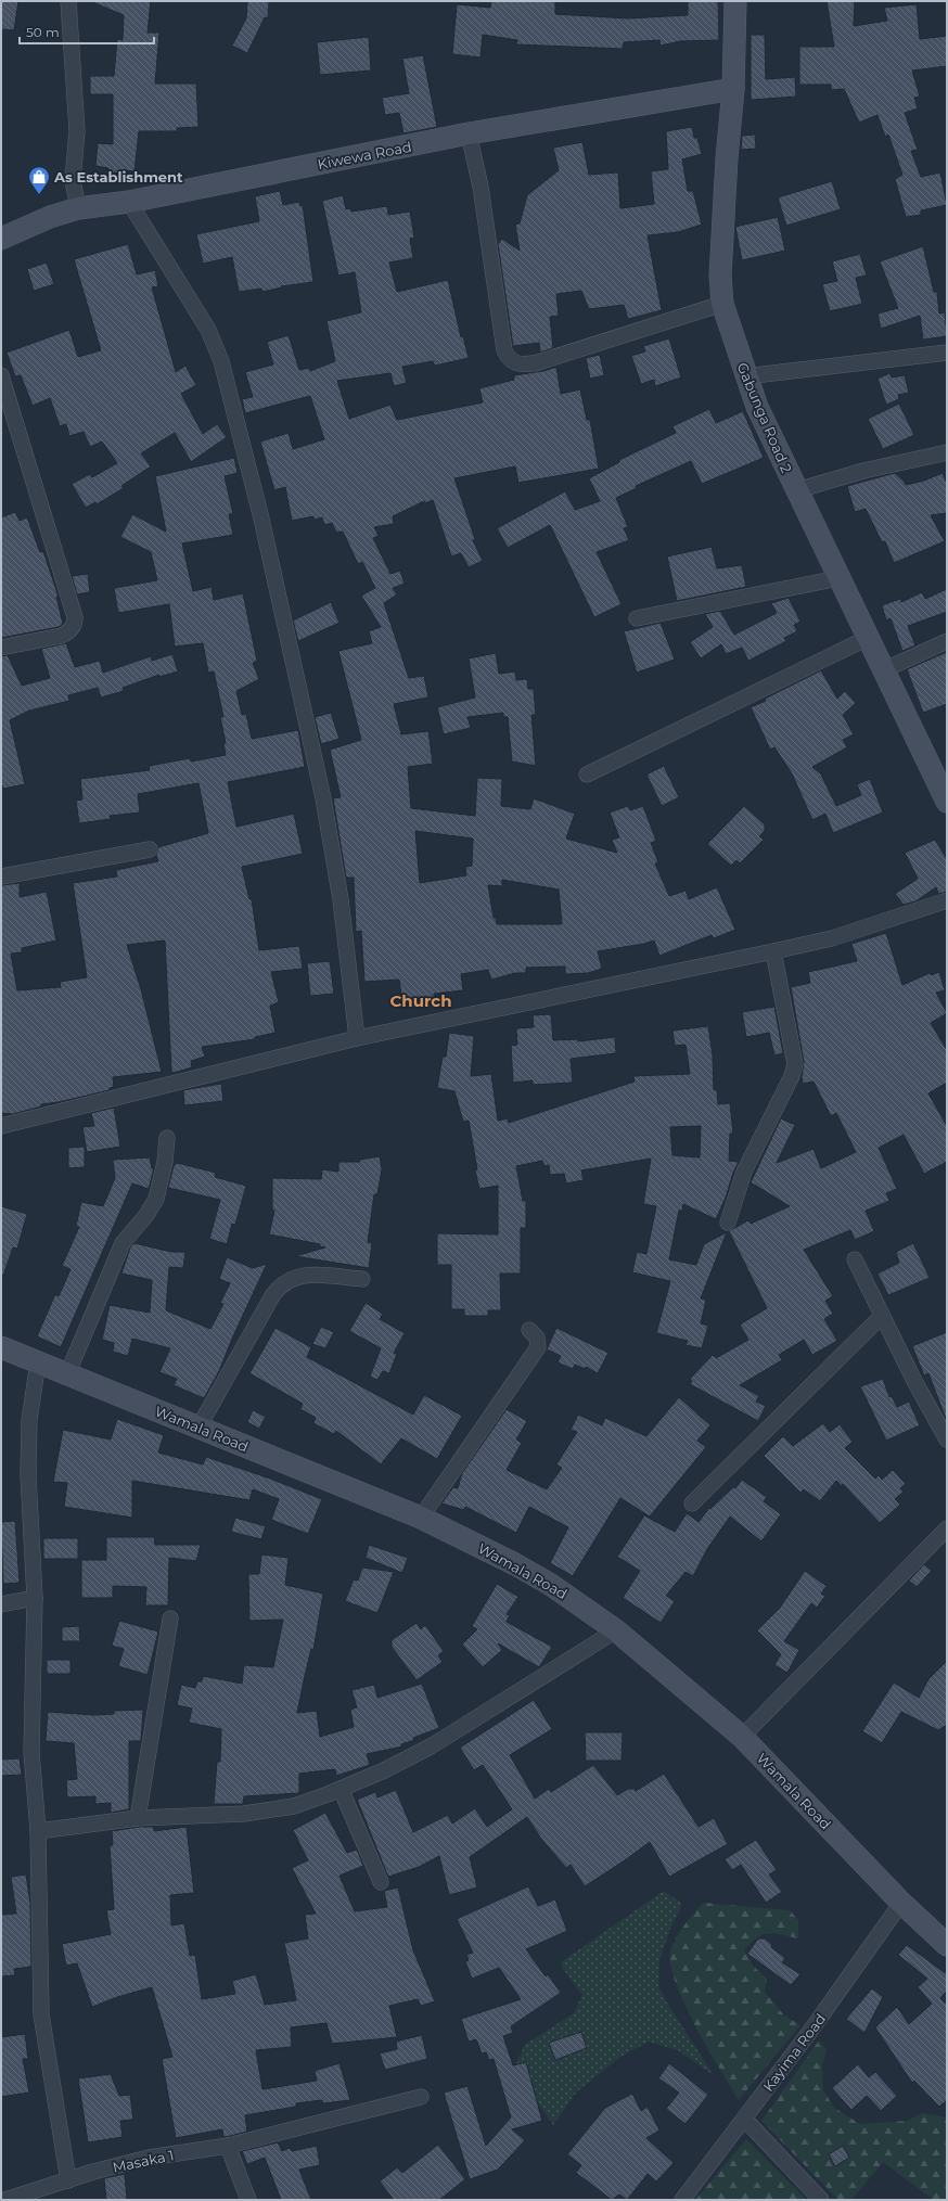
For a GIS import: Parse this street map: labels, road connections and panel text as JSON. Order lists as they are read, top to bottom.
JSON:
{
  "streets": {
    "street": [
      "Kiwewa Road",
      "Gabunga Road 2",
      "Wamala Road",
      "Kayima Road",
      "Masaka 1"
    ]
  },
  "crossings": [
    ["Kiwewa Road", "Gabunga Road 2"],
    ["Wamala Road", "Kayima Road"]
  ],
  "districts": ["Church"],
  "places": {
    "shop": ["As Establishment"]
  },
  "scale_bar": "50 m"
}
